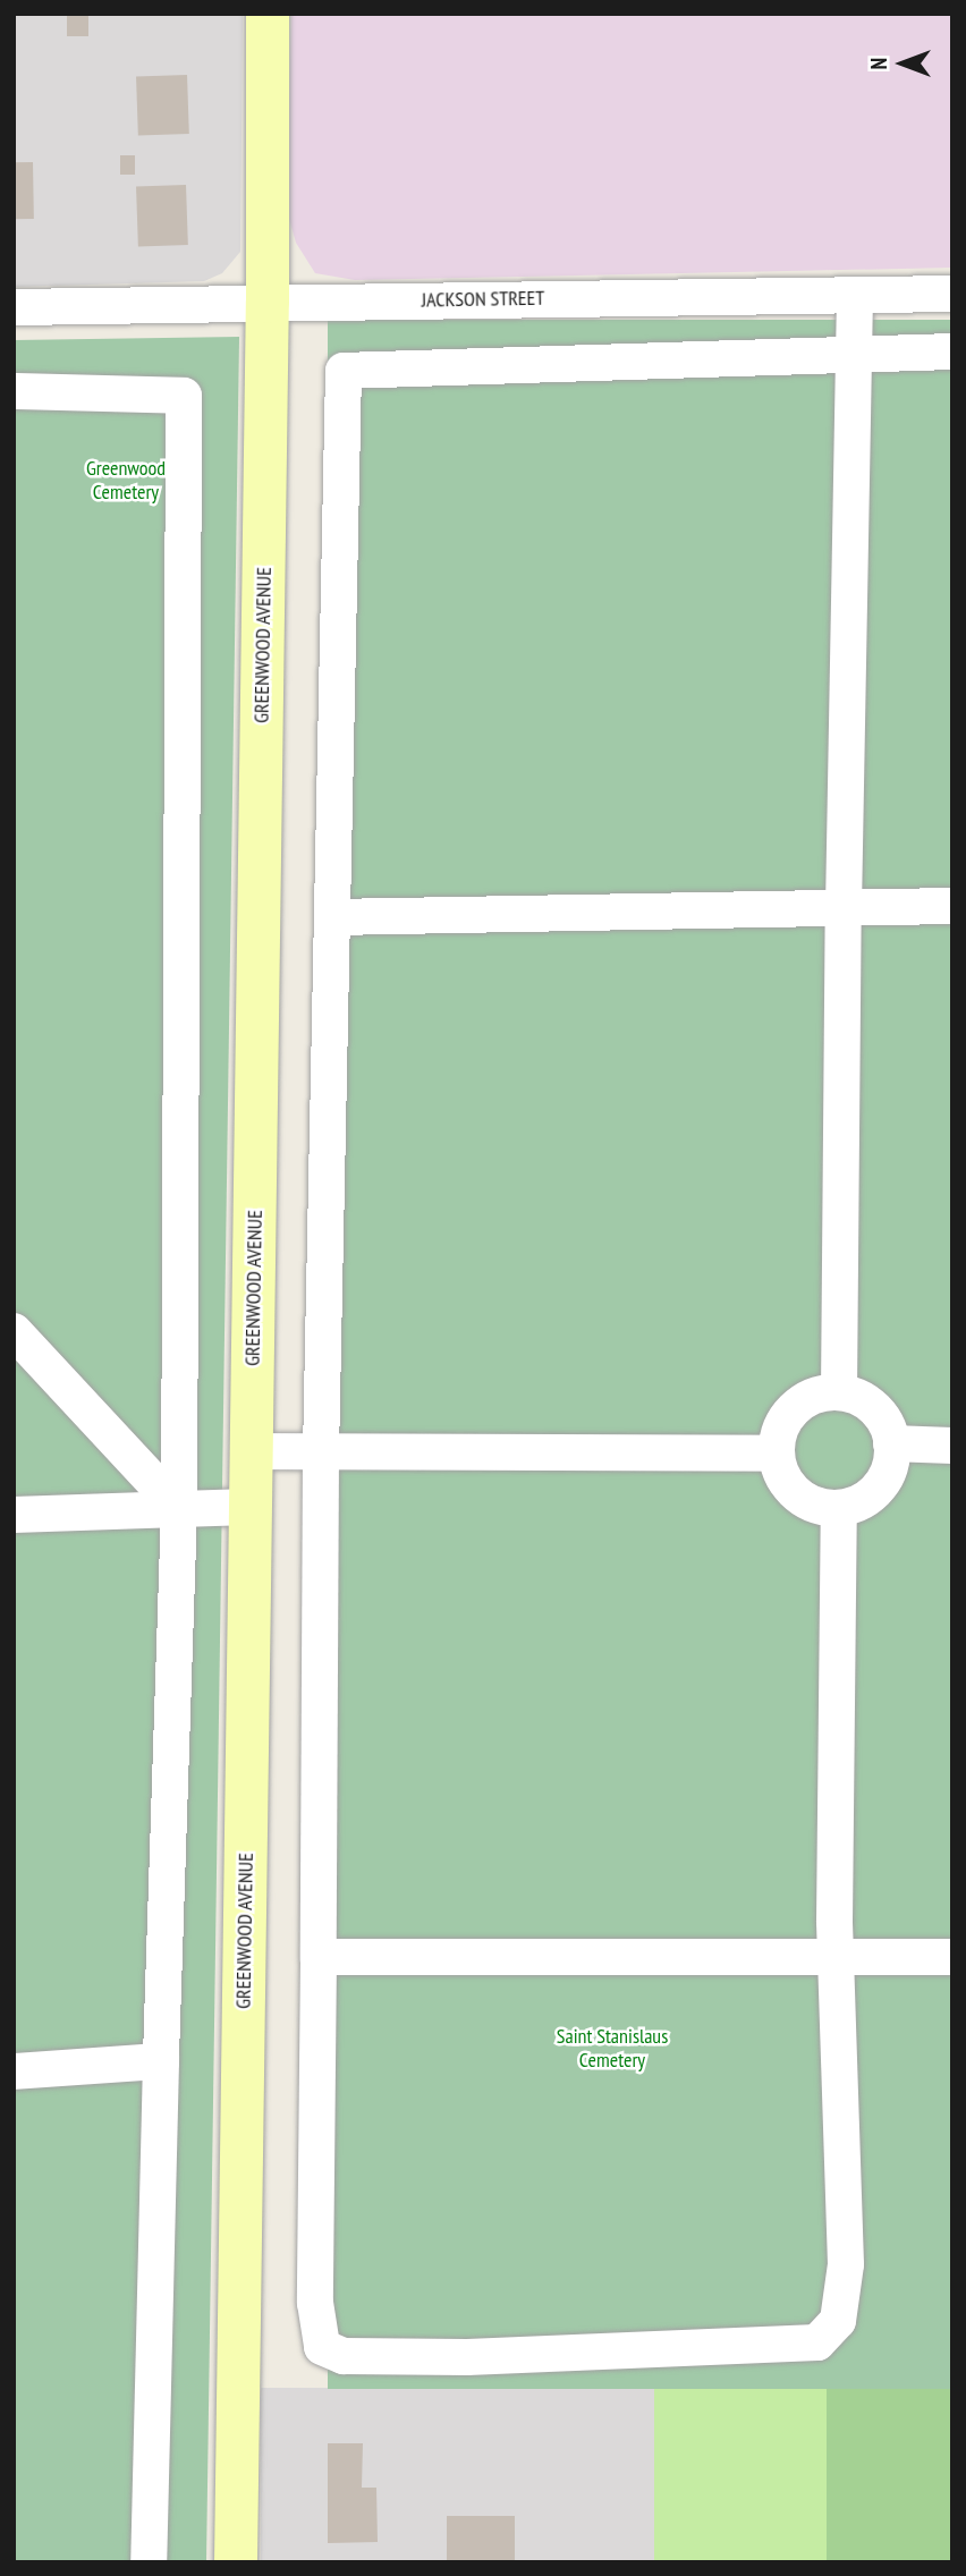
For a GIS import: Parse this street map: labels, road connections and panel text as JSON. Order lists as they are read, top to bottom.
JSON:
{
  "streets": {
    "street": ["JACKSON STREET", "GREENWOOD AVENUE"]
  },
  "crossings": [
    ["JACKSON STREET", "GREENWOOD AVENUE"]
  ],
  "parks": ["Greenwood Cemetery", "Saint Stanislaus Cemetery"],
  "north": "left"
}
